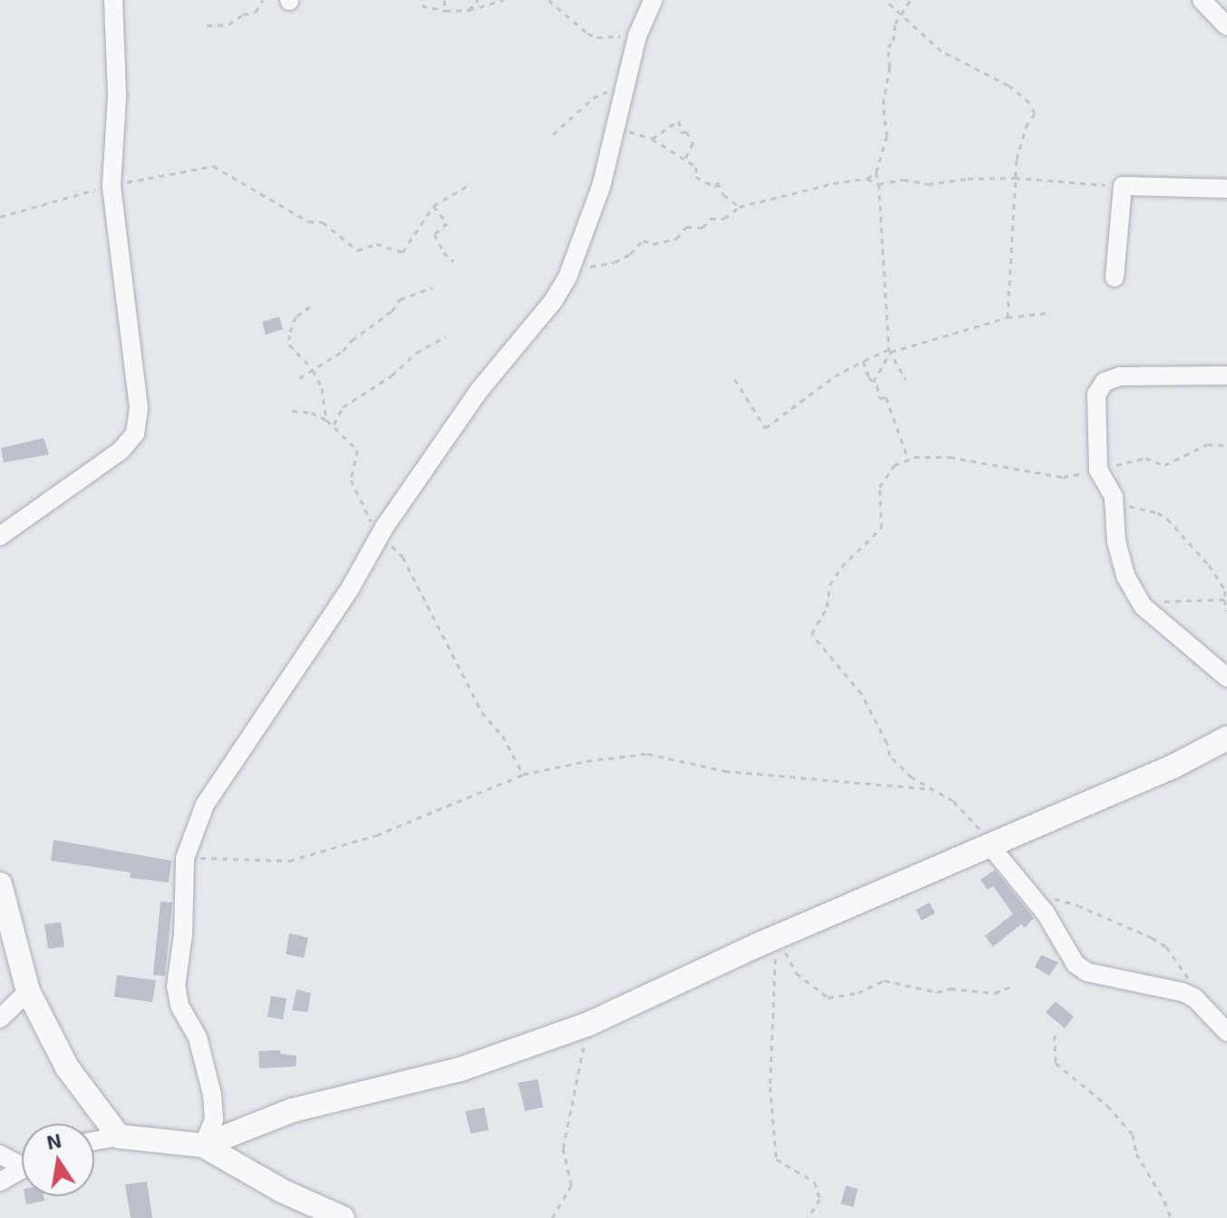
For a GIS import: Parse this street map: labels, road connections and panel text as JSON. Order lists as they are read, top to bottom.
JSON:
{
  "north": "top"
}
